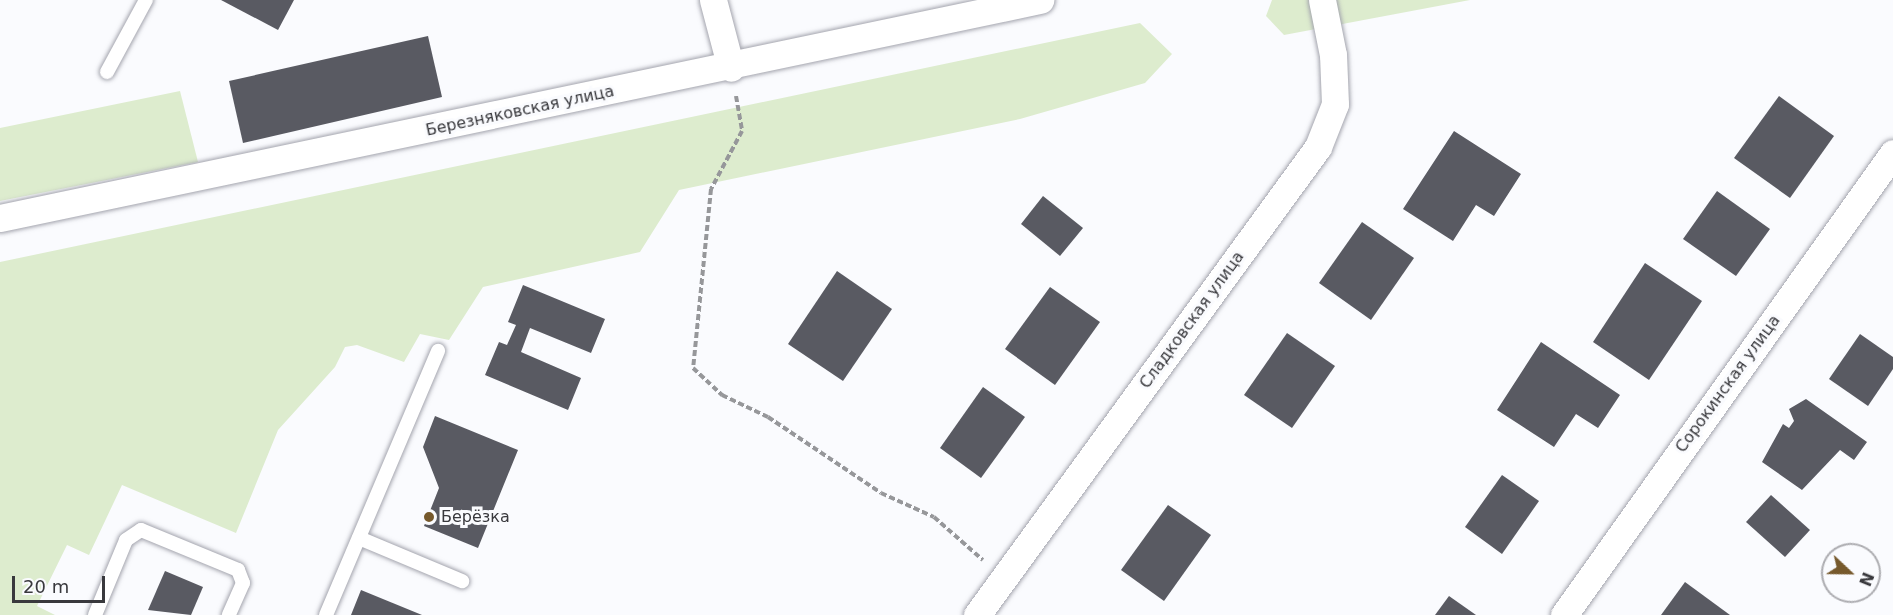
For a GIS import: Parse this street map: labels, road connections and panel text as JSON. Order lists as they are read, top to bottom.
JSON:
{
  "streets": {
    "street": ["Березняковская улица", "Сладковская улица", "Сорокинская улица"]
  },
  "places": ["Берёзка"],
  "scale_bar": "20 m",
  "north": "right"
}
